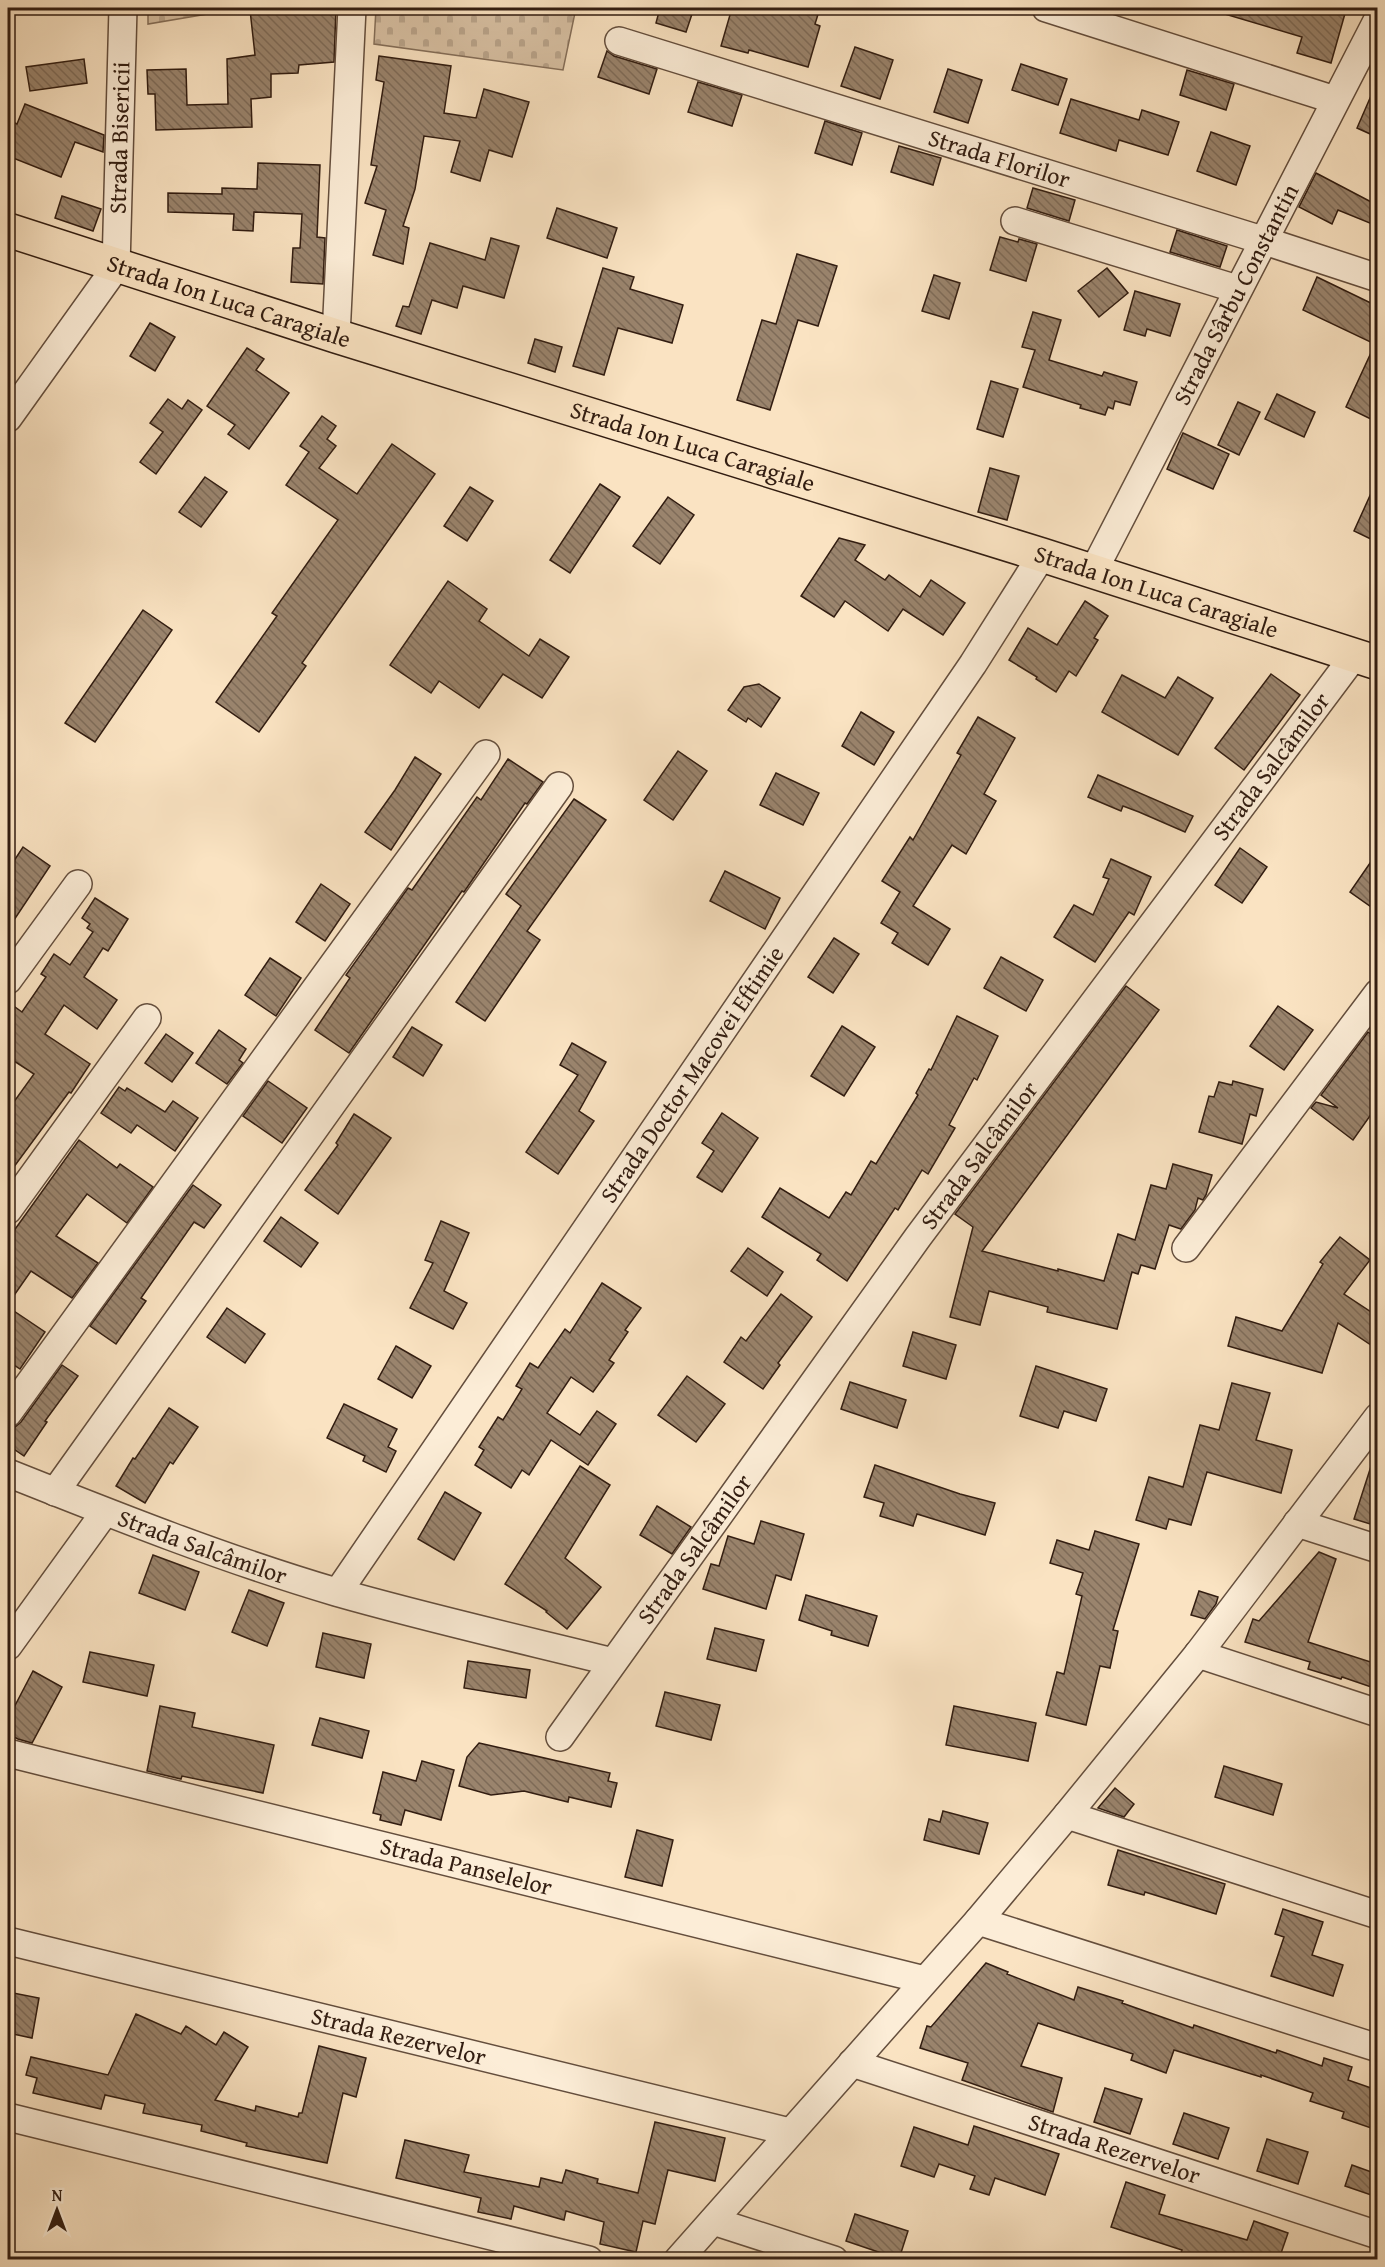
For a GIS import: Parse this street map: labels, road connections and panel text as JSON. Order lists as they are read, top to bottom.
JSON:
{
  "streets": {
    "main road": ["Strada Ion Luca Caragiale"],
    "street": [
      "Strada Bisericii",
      "Strada Florilor",
      "Strada Sârbu Constantin",
      "Strada Salcâmilor",
      "Strada Doctor Macovei Eftimie",
      "Strada Panselelor",
      "Strada Rezervelor"
    ]
  },
  "crossings": [
    ["Strada Bisericii", "Strada Ion Luca Caragiale"],
    ["Strada Florilor", "Strada Sârbu Constantin"],
    ["Strada Sârbu Constantin", "Strada Ion Luca Caragiale"],
    ["Strada Ion Luca Caragiale", "Strada Salcâmilor"],
    ["Strada Ion Luca Caragiale", "Strada Doctor Macovei Eftimie"],
    ["Strada Salcâmilor", "Strada Doctor Macovei Eftimie"]
  ],
  "north": "top"
}
